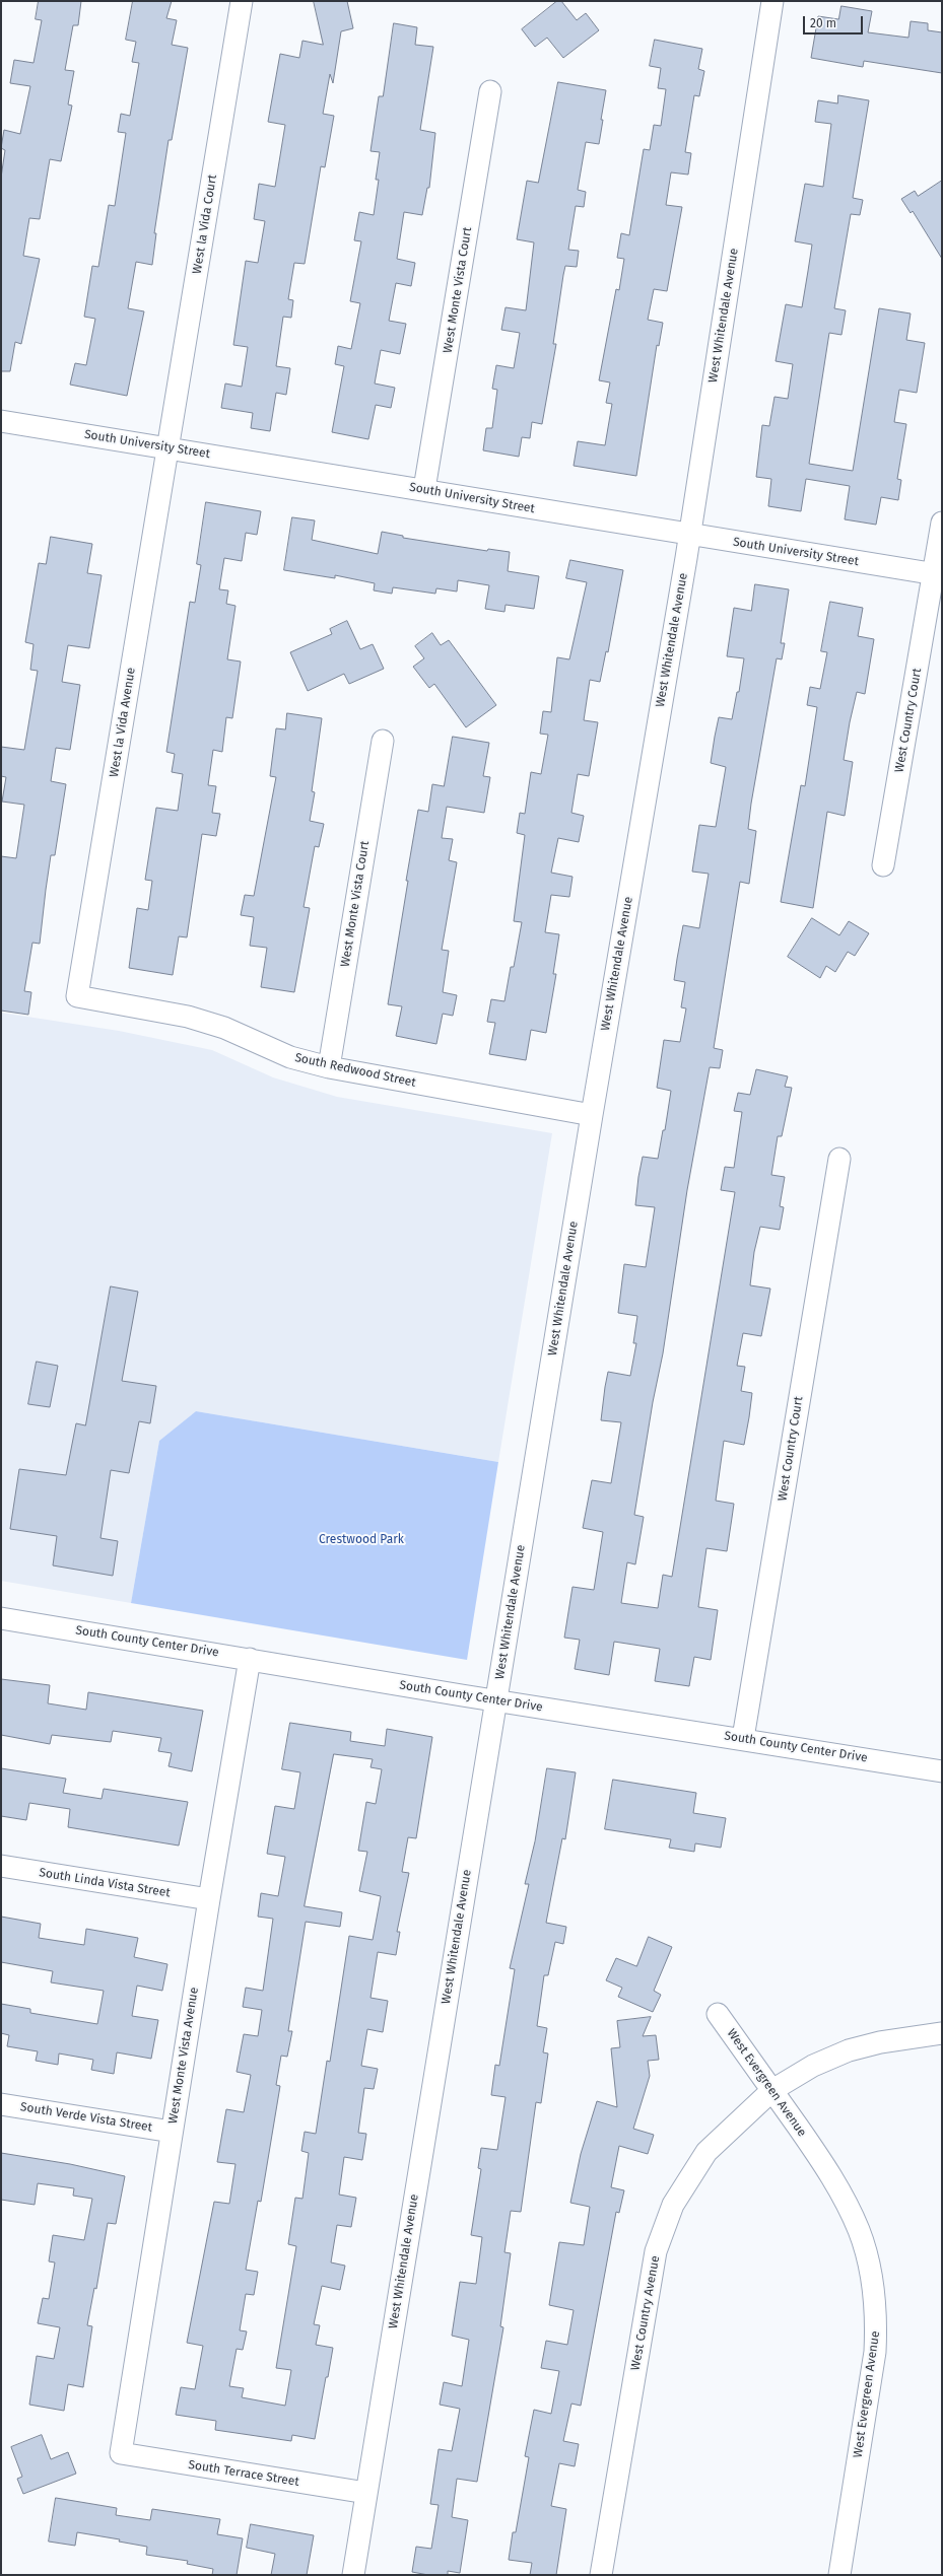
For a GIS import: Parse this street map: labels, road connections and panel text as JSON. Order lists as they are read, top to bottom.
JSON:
{
  "streets": {
    "street": [
      "West la Vida Court",
      "West Monte Vista Court",
      "West Whitendale Avenue",
      "South University Street",
      "West Country Court",
      "West la Vida Avenue",
      "South Redwood Street",
      "South County Center Drive",
      "South Linda Vista Street",
      "West Monte Vista Avenue",
      "West Evergreen Avenue",
      "South Verde Vista Street",
      "West Country Avenue",
      "South Terrace Street"
    ]
  },
  "crossings": [
    ["West la Vida Court", "South University Street"],
    ["West la Vida Court", "West la Vida Avenue"],
    ["West Monte Vista Court", "South University Street"],
    ["West Monte Vista Court", "South Redwood Street"],
    ["West Whitendale Avenue", "South University Street"],
    ["West Whitendale Avenue", "South Redwood Street"],
    ["West Whitendale Avenue", "South County Center Drive"],
    ["West Whitendale Avenue", "South Terrace Street"],
    ["South University Street", "West Country Court"],
    ["South University Street", "West la Vida Avenue"],
    ["West Country Court", "South County Center Drive"],
    ["West la Vida Avenue", "South Redwood Street"],
    ["South County Center Drive", "West Monte Vista Avenue"],
    ["South Linda Vista Street", "West Monte Vista Avenue"],
    ["West Monte Vista Avenue", "South Verde Vista Street"],
    ["West Monte Vista Avenue", "South Terrace Street"],
    ["West Evergreen Avenue", "West Country Avenue"]
  ],
  "parks": ["Crestwood Park"],
  "scale_bar": "20 m"
}
